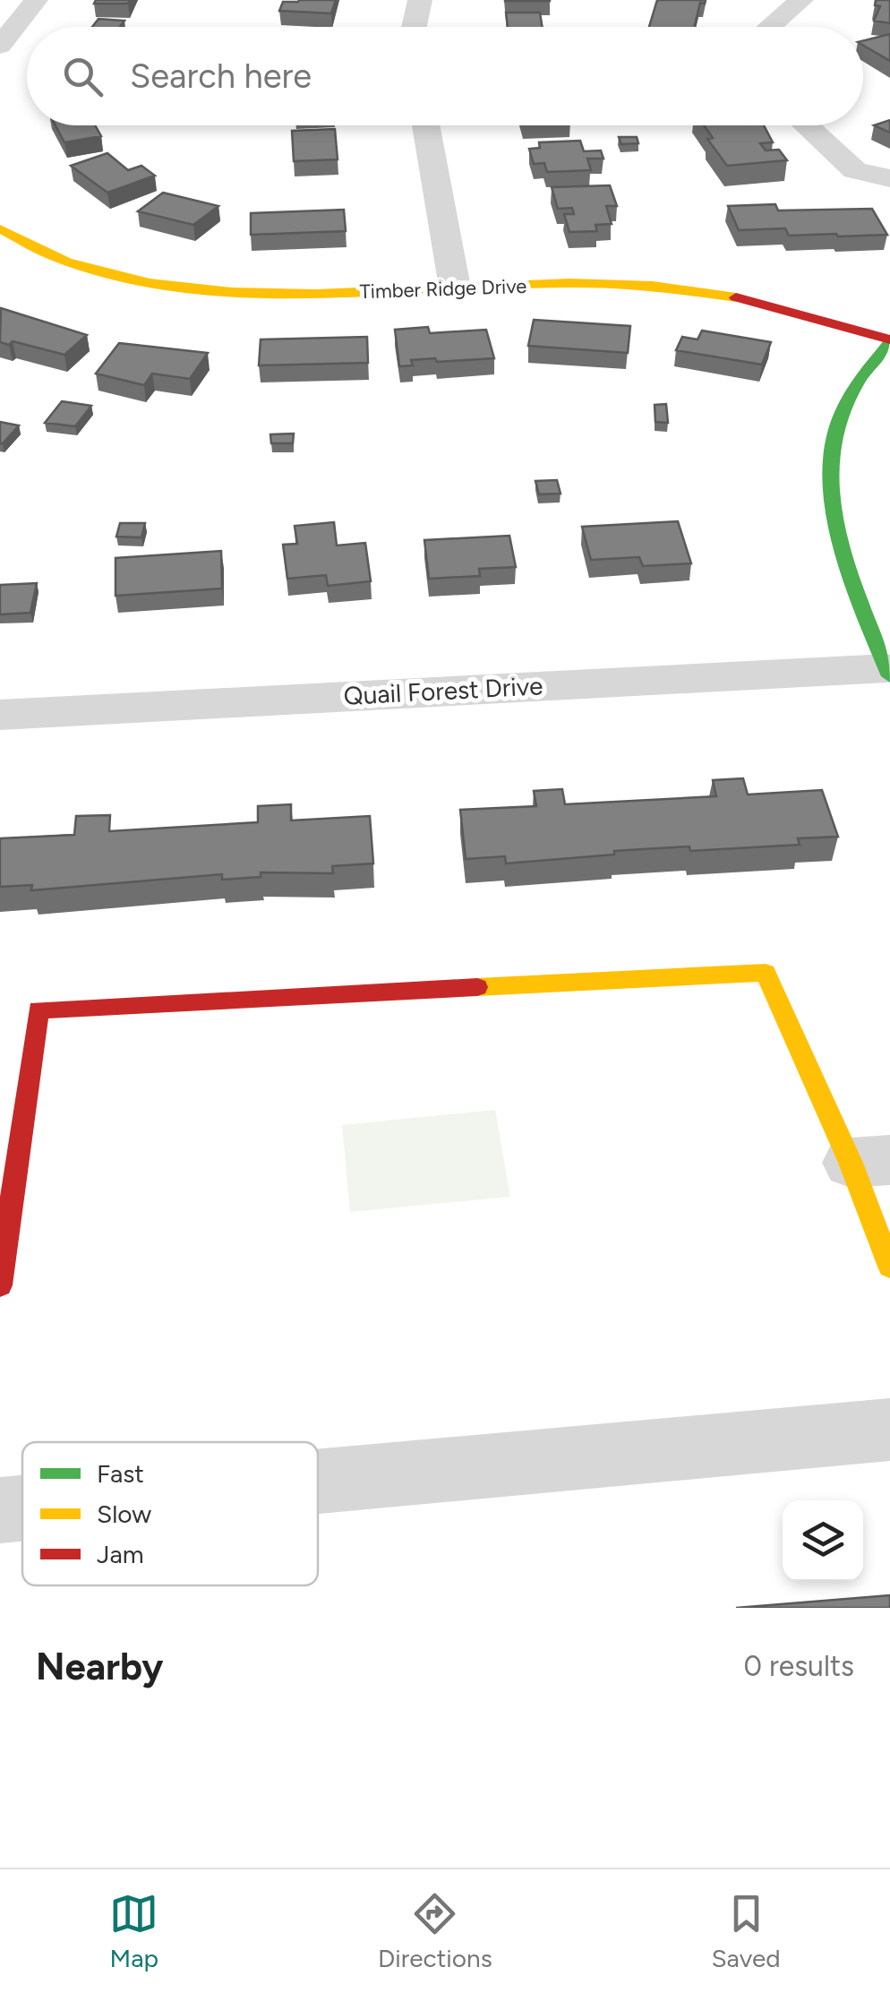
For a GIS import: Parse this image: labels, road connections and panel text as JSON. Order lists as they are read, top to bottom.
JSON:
{
  "streets": {
    "street": ["Timber Ridge Drive", "Quail Forest Drive"]
  },
  "legend": ["Fast", "Slow", "Jam"],
  "page": {
    "search": "Search here",
    "heading": ["Nearby", "0 results"],
    "nav": ["Map", "Directions", "Saved"]
  }
}
